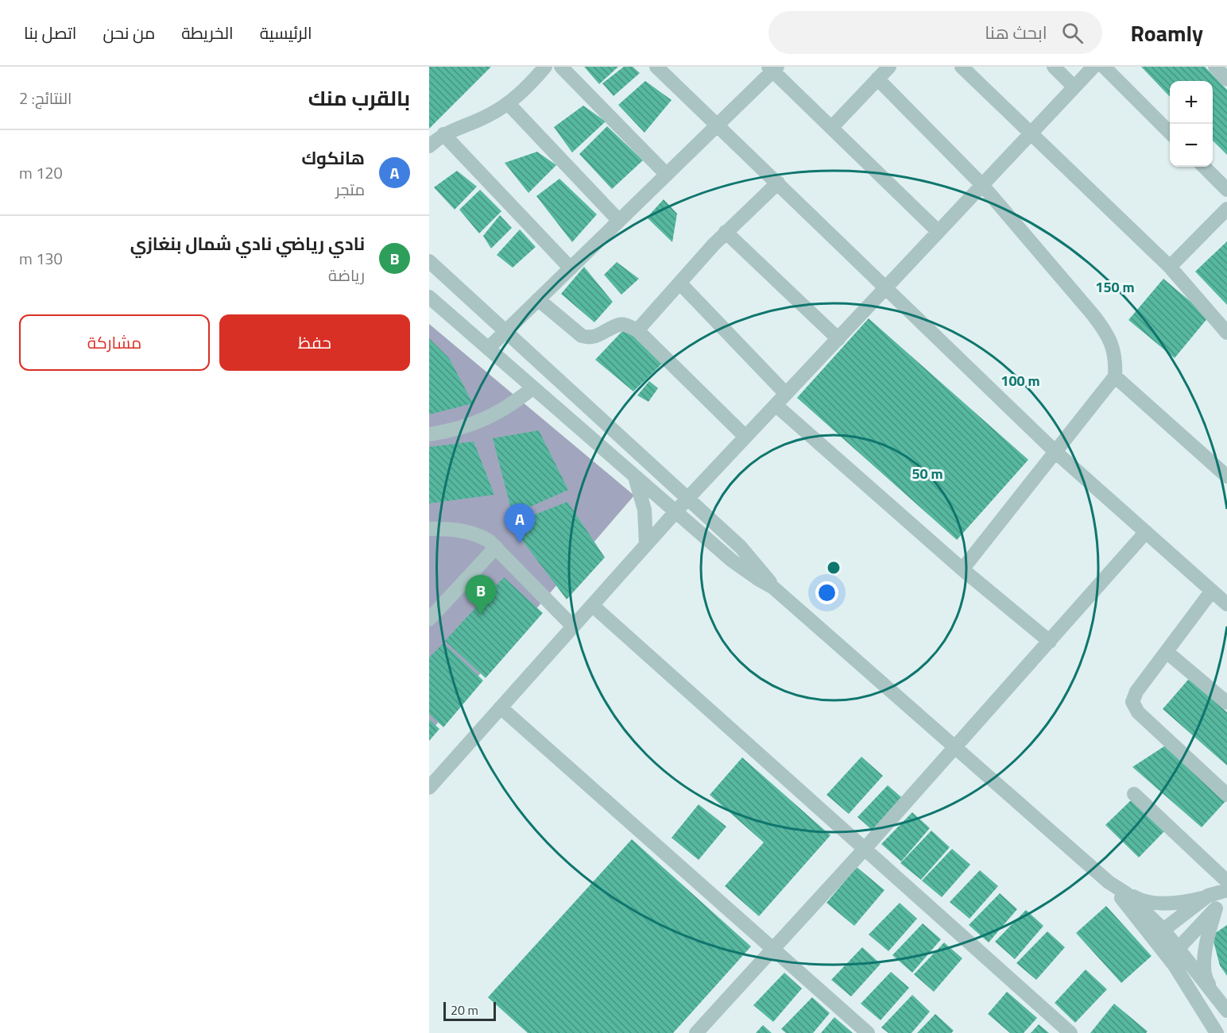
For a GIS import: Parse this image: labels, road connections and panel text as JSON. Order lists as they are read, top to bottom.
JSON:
{
  "scale_bar": "20 m",
  "page": {
    "header": "Roamly",
    "search": "ابحث هنا",
    "nav": [
      "الرئيسية",
      "الخريطة",
      "من نحن",
      "اتصل بنا"
    ],
    "heading": ["بالقرب منك", "النتائج: 2"],
    "map_buttons": ["+", "−"],
    "list": [
      {
        "mark": "A",
        "name": "هانكوك",
        "note": "متجر",
        "value": "120 m"
      },
      {
        "mark": "B",
        "name": "نادي رياضي نادي شمال بنغازي",
        "note": "رياضة",
        "value": "130 m"
      }
    ],
    "buttons": ["حفظ", "مشاركة"],
    "pins": ["A", "B"],
    "scale": "20 m"
  },
  "rings": ["150 m", "100 m", "50 m"]
}
